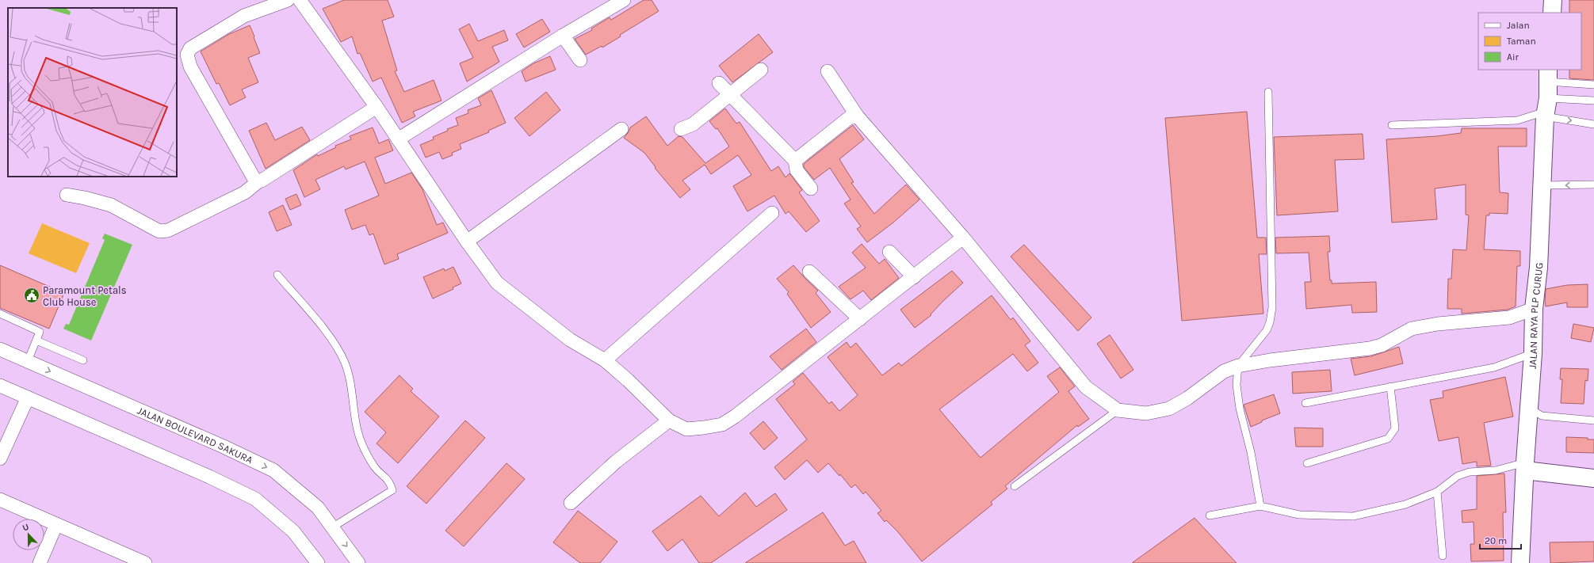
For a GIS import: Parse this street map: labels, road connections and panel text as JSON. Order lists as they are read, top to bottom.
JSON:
{
  "streets": {
    "main road": ["JALAN RAYA PLP CURUG"],
    "street": ["JALAN BOULEVARD SAKURA"]
  },
  "places": {
    "public building": ["Paramount Petals Club House"]
  },
  "legend": ["Jalan", "Taman", "Air"],
  "scale_bar": "20 m",
  "north": "top"
}
